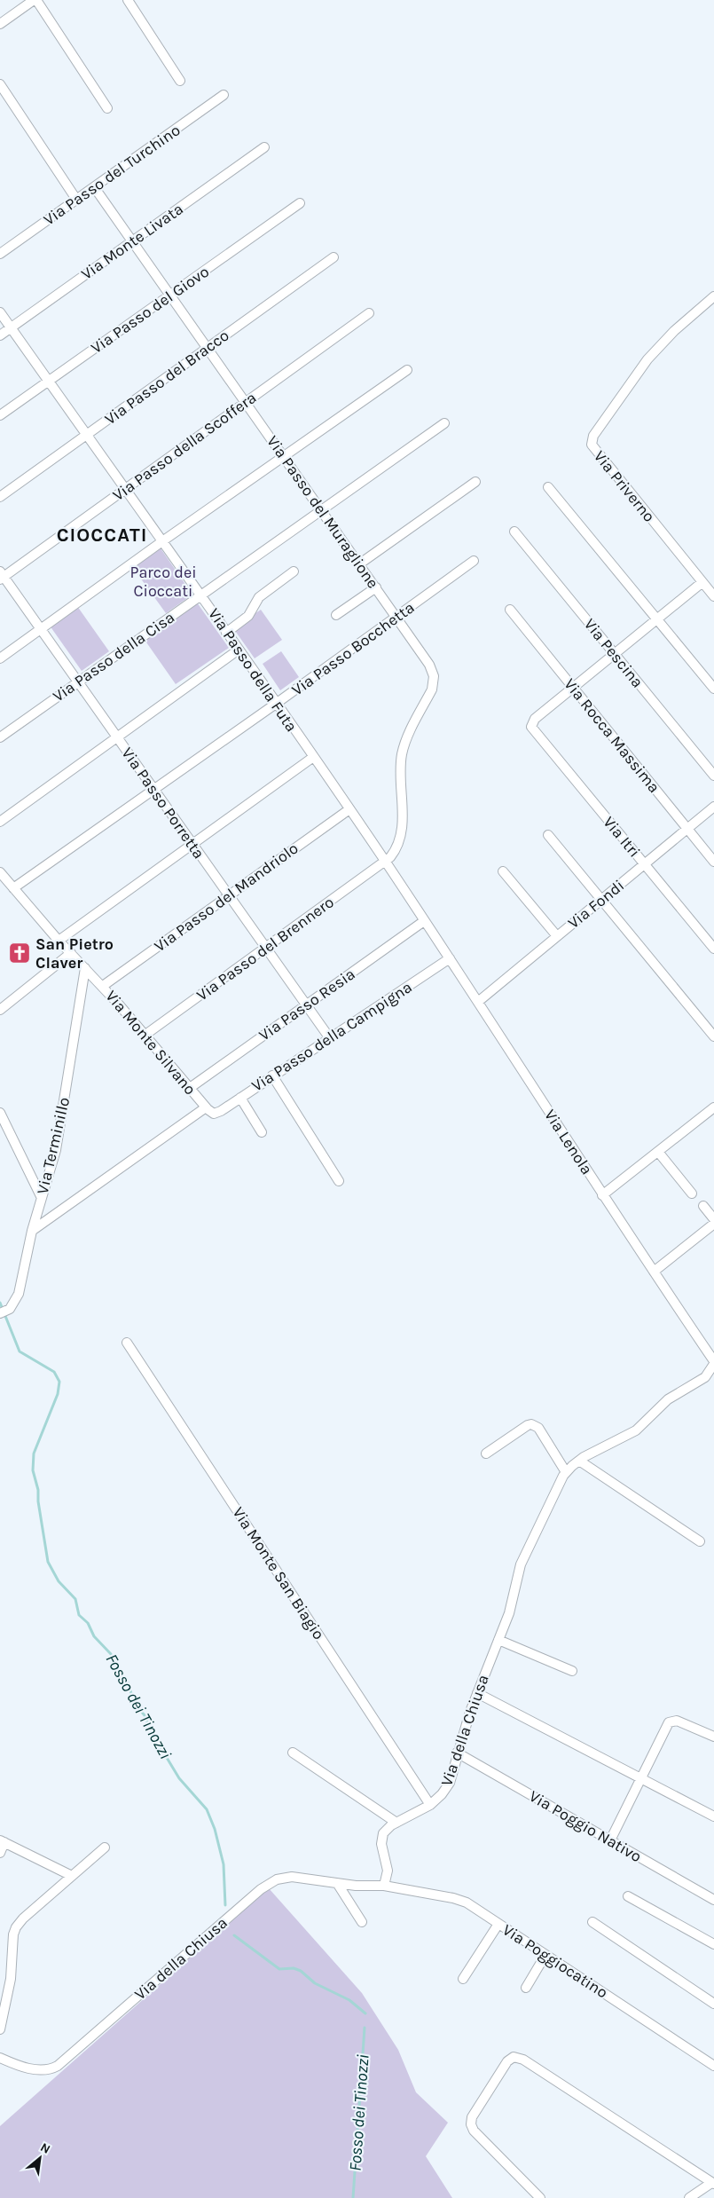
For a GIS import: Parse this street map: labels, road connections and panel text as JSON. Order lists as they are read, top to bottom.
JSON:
{
  "streets": {
    "street": [
      "Via Passo del Turchino",
      "Via Monte Livata",
      "Via Passo del Giovo",
      "Via Passo del Bracco",
      "Via Passo della Scoffera",
      "Via Priverno",
      "Via Passo del Muraglione",
      "Via Passo Bocchetta",
      "Via Pescina",
      "Via Passo della Cisa",
      "Via Passo della Futa",
      "Via Rocca Massima",
      "Via Passo Porretta",
      "Via Itri",
      "Via Passo del Mandriolo",
      "Via Fondi",
      "Via Passo del Brennero",
      "Via Passo Resia",
      "Via Passo della Campigna",
      "Via Monte Silvano",
      "Via Lenola",
      "Via Terminillo",
      "Via Monte San Biagio",
      "Via della Chiusa",
      "Via Poggio Nativo",
      "Via Poggiocatino"
    ]
  },
  "crossings": [
    ["Via Passo del Turchino", "Via Passo del Muraglione"],
    ["Via Monte Livata", "Via Passo del Muraglione"],
    ["Via Monte Livata", "Via Passo della Futa"],
    ["Via Passo del Giovo", "Via Passo del Muraglione"],
    ["Via Passo del Giovo", "Via Passo della Futa"],
    ["Via Passo del Bracco", "Via Passo del Muraglione"],
    ["Via Passo del Bracco", "Via Passo della Futa"],
    ["Via Passo della Scoffera", "Via Passo del Muraglione"],
    ["Via Passo della Scoffera", "Via Passo della Futa"],
    ["Via Passo della Scoffera", "Via Passo Porretta"],
    ["Via Passo del Muraglione", "Via Passo Bocchetta"],
    ["Via Passo del Muraglione", "Via Passo della Cisa"],
    ["Via Passo del Muraglione", "Via Passo della Futa"],
    ["Via Passo del Muraglione", "Via Passo del Brennero"],
    ["Via Passo Bocchetta", "Via Passo della Futa"],
    ["Via Passo Bocchetta", "Via Passo Porretta"],
    ["Via Passo Bocchetta", "Via Monte Silvano"],
    ["Via Passo della Cisa", "Via Passo della Futa"],
    ["Via Passo della Cisa", "Via Passo Porretta"],
    ["Via Passo della Futa", "Via Passo del Mandriolo"],
    ["Via Passo della Futa", "Via Passo del Brennero"],
    ["Via Passo della Futa", "Via Passo Resia"],
    ["Via Passo della Futa", "Via Lenola"],
    ["Via Rocca Massima", "Via Itri"],
    ["Via Rocca Massima", "Via Fondi"],
    ["Via Passo Porretta", "Via Passo del Mandriolo"],
    ["Via Passo Porretta", "Via Passo del Brennero"],
    ["Via Passo Porretta", "Via Passo Resia"],
    ["Via Itri", "Via Fondi"],
    ["Via Passo del Mandriolo", "Via Monte Silvano"],
    ["Via Fondi", "Via Lenola"],
    ["Via Passo del Brennero", "Via Monte Silvano"],
    ["Via Passo Resia", "Via Monte Silvano"],
    ["Via Passo Resia", "Via Lenola"],
    ["Via Passo della Campigna", "Via Monte Silvano"],
    ["Via Passo della Campigna", "Via Lenola"],
    ["Via Passo della Campigna", "Via Terminillo"],
    ["Via Monte Silvano", "Via Terminillo"],
    ["Via Lenola", "Via della Chiusa"],
    ["Via Monte San Biagio", "Via della Chiusa"],
    ["Via della Chiusa", "Via Poggio Nativo"],
    ["Via della Chiusa", "Via Poggiocatino"]
  ],
  "districts": ["CIOCCATI"],
  "water": ["Fosso dei Tinozzi"],
  "parks": ["Parco dei Cioccati"],
  "places": {
    "church": ["San Pietro Claver"]
  },
  "north": "top right"
}
